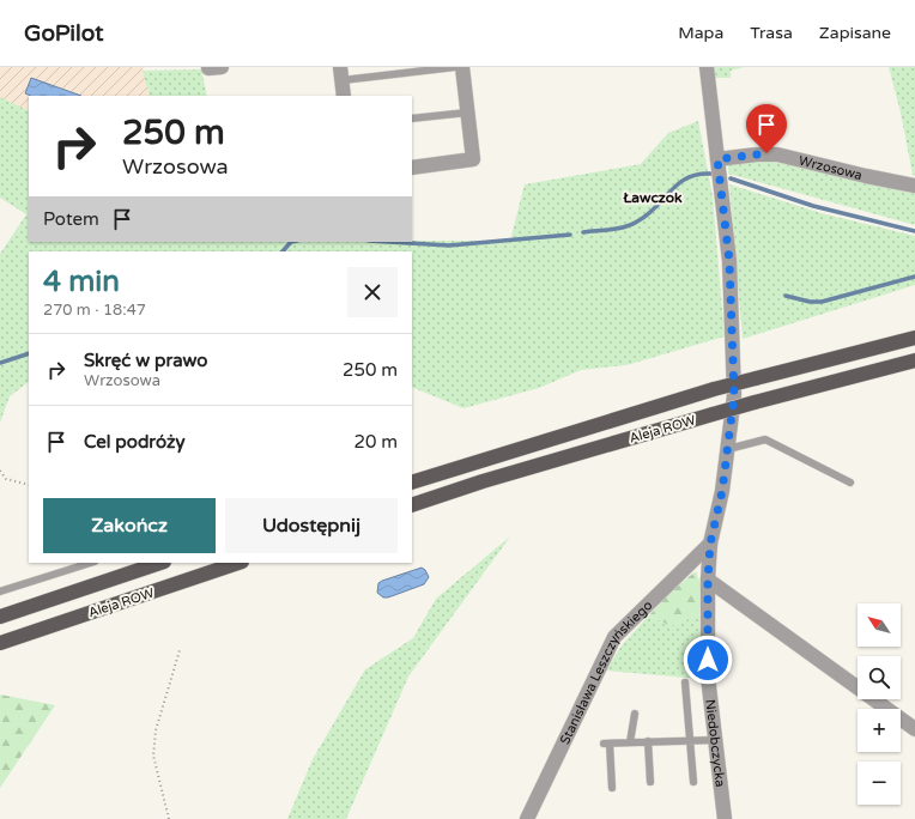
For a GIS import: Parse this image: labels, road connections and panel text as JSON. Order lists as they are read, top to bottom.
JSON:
{
  "streets": {
    "main road": ["Aleja ROW"],
    "street": ["Wrzosowa", "Stanisława Leszczyńskiego", "Niedobczycka"]
  },
  "crossings": [
    ["Wrzosowa", "Niedobczycka"],
    ["Stanisława Leszczyńskiego", "Niedobczycka"]
  ],
  "districts": ["Ławczok"],
  "north": "top left",
  "page": {
    "header": "GoPilot",
    "nav": ["Mapa", "Trasa", "Zapisane"],
    "turn": ["250 m", "Wrzosowa"],
    "then": "Potem",
    "heading": ["4 min", "270 m · 18:47"],
    "list": [
      {
        "name": "Skręć w prawo",
        "note": "Wrzosowa",
        "value": "250 m"
      },
      {
        "name": "Cel podróży",
        "value": "20 m"
      }
    ],
    "buttons": ["Zakończ", "Udostępnij"],
    "map_buttons": ["+", "−"]
  }
}
